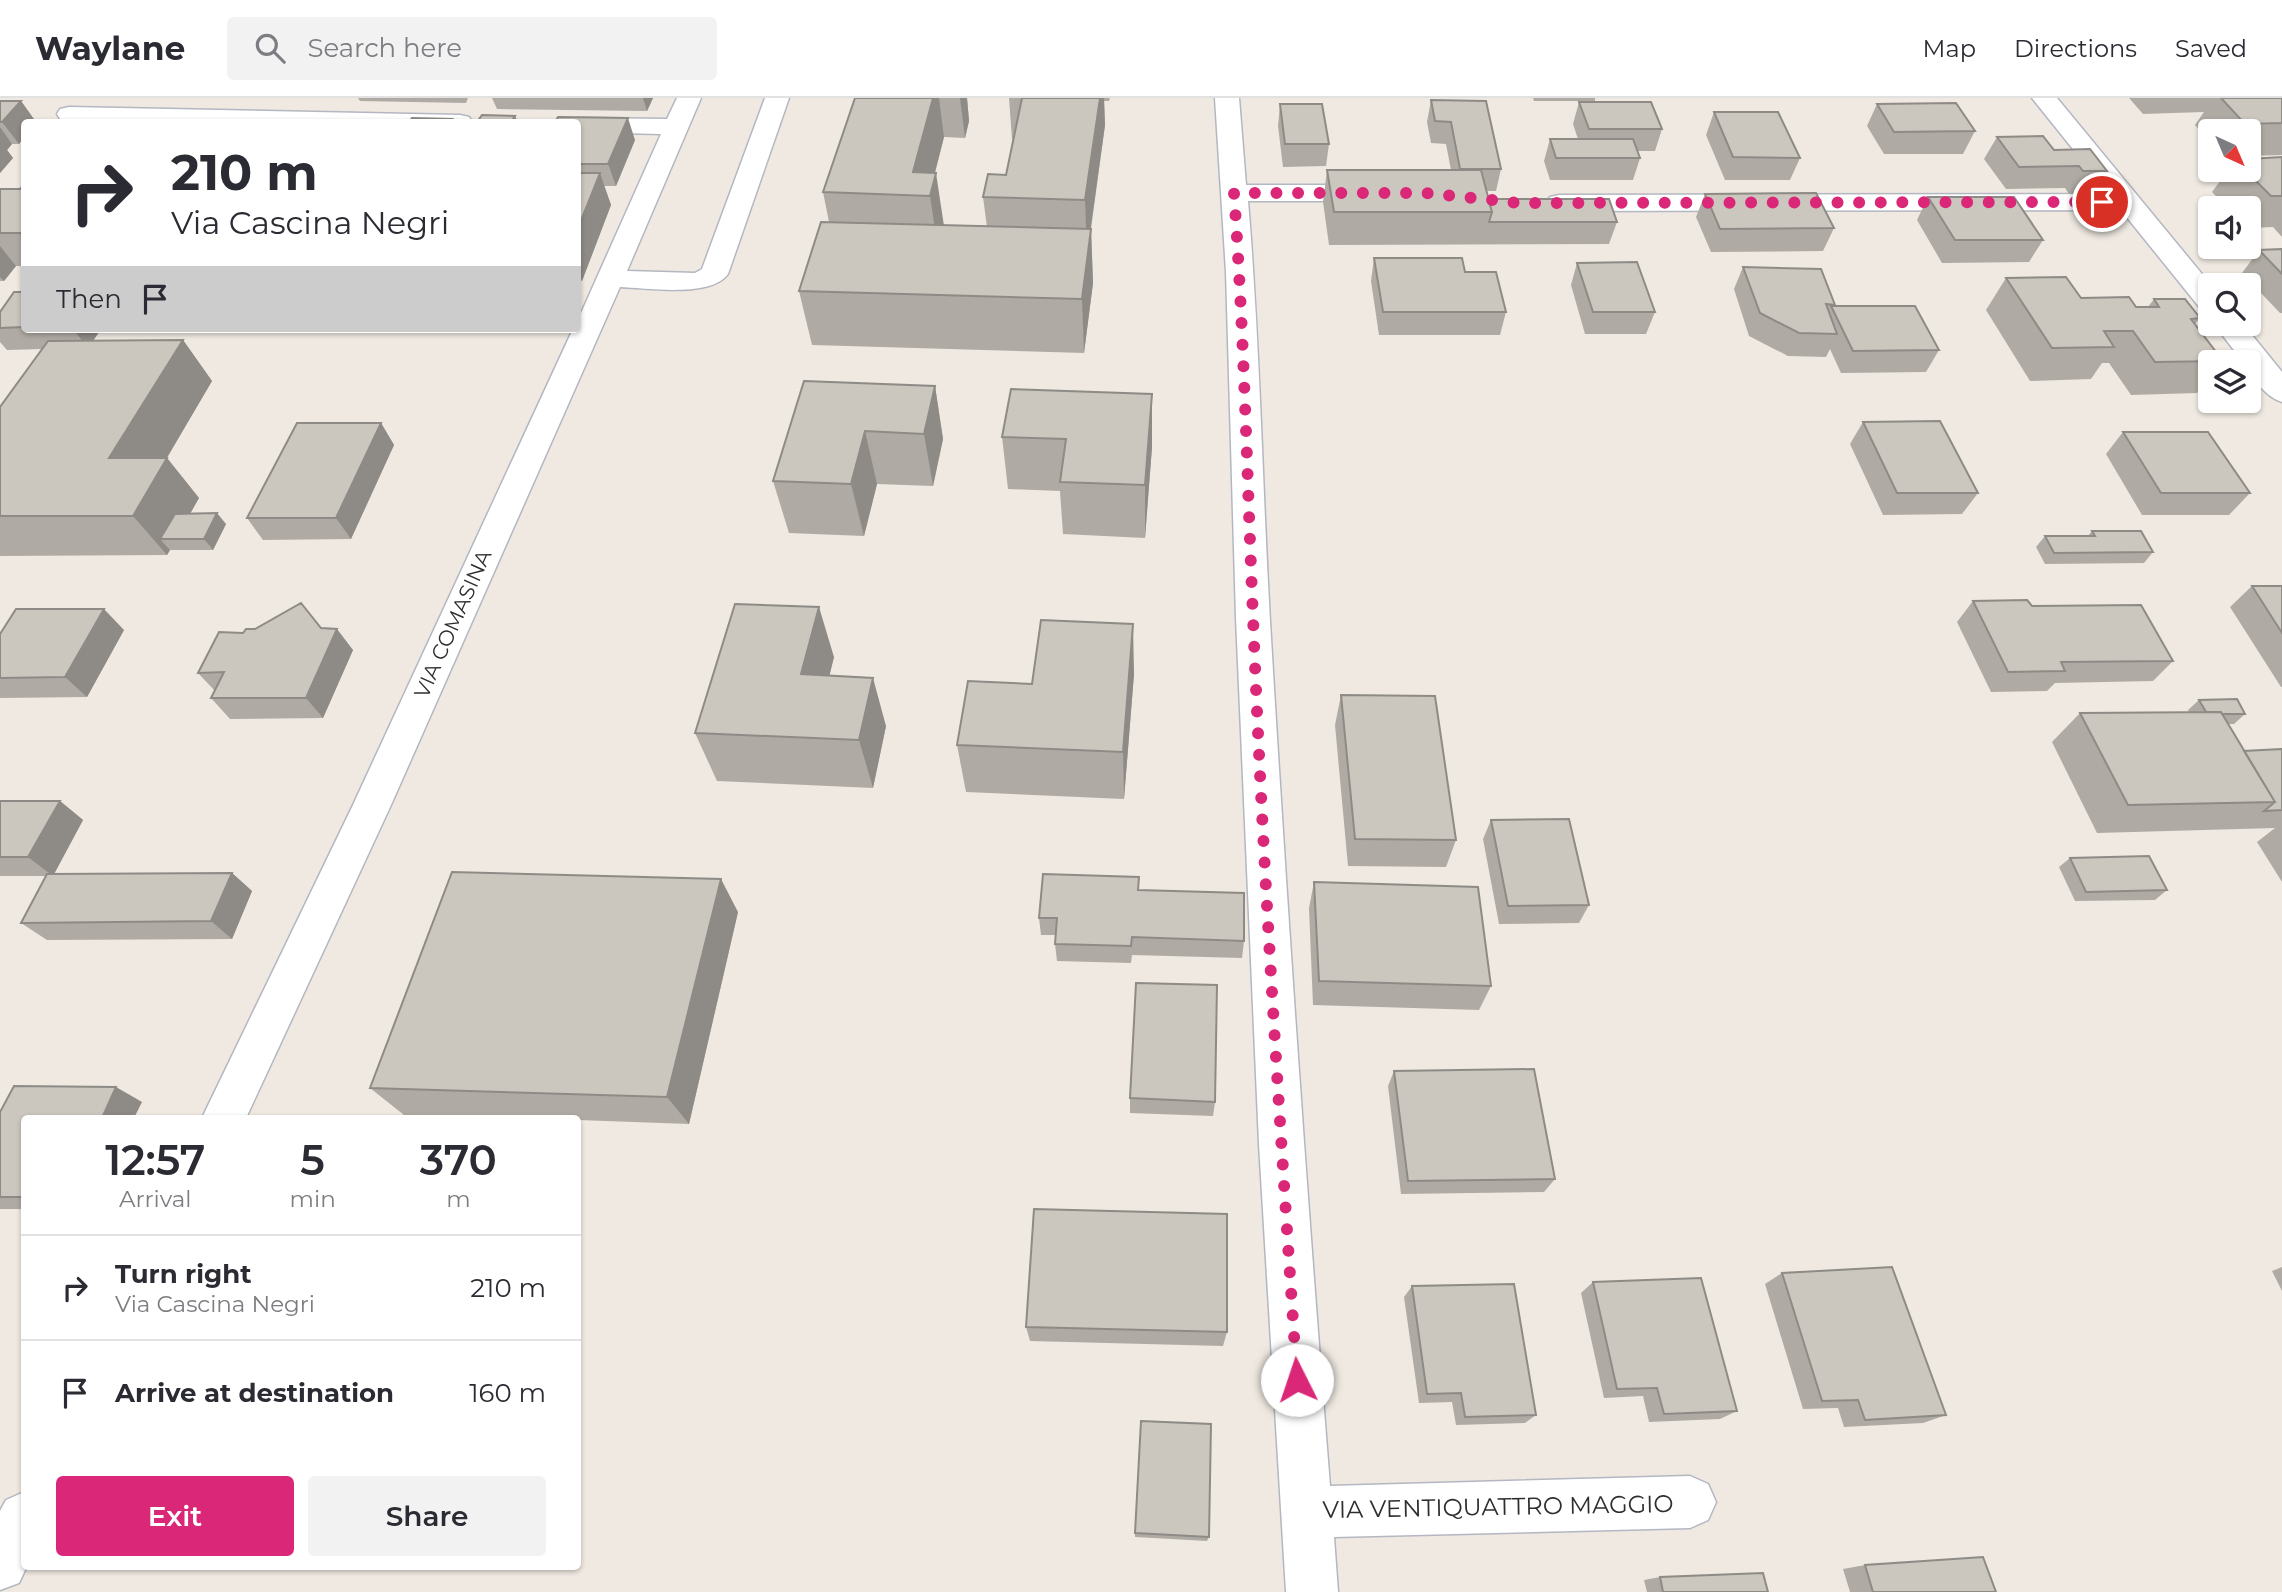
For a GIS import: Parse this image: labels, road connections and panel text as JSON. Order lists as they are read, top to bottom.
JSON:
{
  "streets": {
    "street": ["VIA COMASINA", "VIA VENTIQUATTRO MAGGIO"]
  },
  "north": "bottom right",
  "page": {
    "header": "Waylane",
    "search": "Search here",
    "nav": ["Map", "Directions", "Saved"],
    "turn": ["210 m", "Via Cascina Negri"],
    "then": "Then",
    "eta": [
      "12:57",
      "Arrival",
      "5",
      "min",
      "370",
      "m"
    ],
    "list": [
      {
        "name": "Turn right",
        "note": "Via Cascina Negri",
        "value": "210 m"
      },
      {
        "name": "Arrive at destination",
        "value": "160 m"
      }
    ],
    "buttons": ["Exit", "Share"]
  }
}
